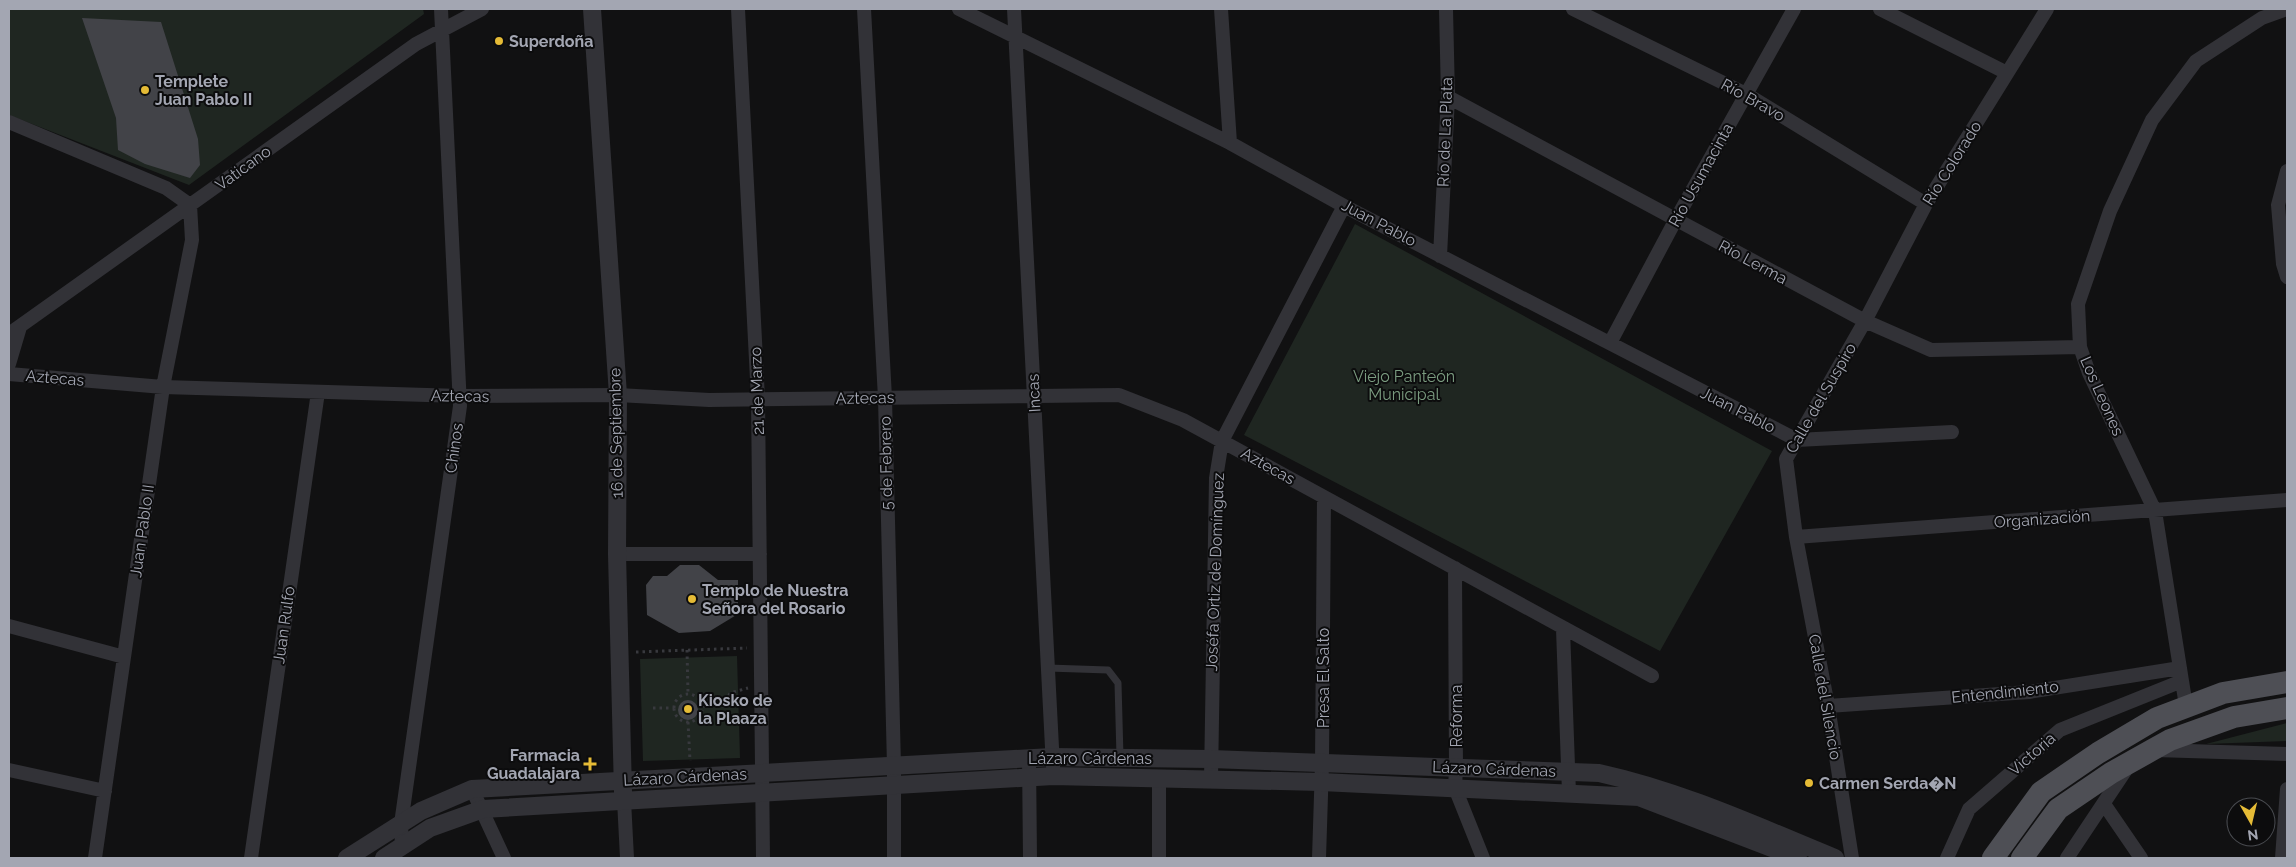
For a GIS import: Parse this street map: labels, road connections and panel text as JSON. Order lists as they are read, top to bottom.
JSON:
{
  "streets": {
    "street": [
      "Río Bravo",
      "Río de La Plata",
      "Río Colorado",
      "Vaticano",
      "Río Usumacinta",
      "Juan Pablo",
      "Río Lerma",
      "Aztecas",
      "21 de Marzo",
      "Incas",
      "Los Leones",
      "Calle del Suspiro",
      "16 de Septiembre",
      "Chinos",
      "5 de Febrero",
      "Organización",
      "Juan Pablo II",
      "Joséfa Ortiz de Domínguez",
      "Juan Rulfo",
      "Presa El Salto",
      "Entendimiento",
      "Calle del Silencio",
      "Reforma",
      "Victoria",
      "Lázaro Cárdenas"
    ]
  },
  "crossings": [
    ["Río Bravo", "Río Colorado"],
    ["Río Bravo", "Río Usumacinta"],
    ["Río de La Plata", "Juan Pablo"],
    ["Río de La Plata", "Río Lerma"],
    ["Río Colorado", "Río Lerma"],
    ["Río Colorado", "Calle del Suspiro"],
    ["Vaticano", "Chinos"],
    ["Vaticano", "Juan Pablo II"],
    ["Río Usumacinta", "Juan Pablo"],
    ["Río Usumacinta", "Río Lerma"],
    ["Juan Pablo", "Incas"],
    ["Juan Pablo", "Calle del Suspiro"],
    ["Juan Pablo", "Joséfa Ortiz de Domínguez"],
    ["Río Lerma", "Los Leones"],
    ["Río Lerma", "Calle del Suspiro"],
    ["Aztecas", "21 de Marzo"],
    ["Aztecas", "Incas"],
    ["Aztecas", "16 de Septiembre"],
    ["Aztecas", "Chinos"],
    ["Aztecas", "5 de Febrero"],
    ["Aztecas", "Juan Pablo II"],
    ["Aztecas", "Joséfa Ortiz de Domínguez"],
    ["Aztecas", "Juan Rulfo"],
    ["Aztecas", "Presa El Salto"],
    ["Aztecas", "Reforma"],
    ["21 de Marzo", "Lázaro Cárdenas"],
    ["Incas", "Lázaro Cárdenas"],
    ["Los Leones", "Organización"],
    ["Los Leones", "Entendimiento"],
    ["Los Leones", "Victoria"],
    ["Calle del Suspiro", "Organización"],
    ["Calle del Suspiro", "Calle del Silencio"],
    ["16 de Septiembre", "Lázaro Cárdenas"],
    ["Chinos", "Lázaro Cárdenas"],
    ["5 de Febrero", "Lázaro Cárdenas"],
    ["Organización", "Calle del Silencio"],
    ["Joséfa Ortiz de Domínguez", "Lázaro Cárdenas"],
    ["Presa El Salto", "Lázaro Cárdenas"],
    ["Entendimiento", "Calle del Silencio"],
    ["Entendimiento", "Victoria"],
    ["Reforma", "Lázaro Cárdenas"]
  ],
  "parks": ["Viejo Panteón Municipal"],
  "places": {
    "other": [
      "Superdoña",
      "Templete Juan Pablo II",
      "Templo de Nuestra Señora del Rosario",
      "Kiosko de la Plaaza",
      "Carmen Serda�N"
    ],
    "health": ["Farmacia Guadalajara"]
  },
  "north": "bottom"
}
